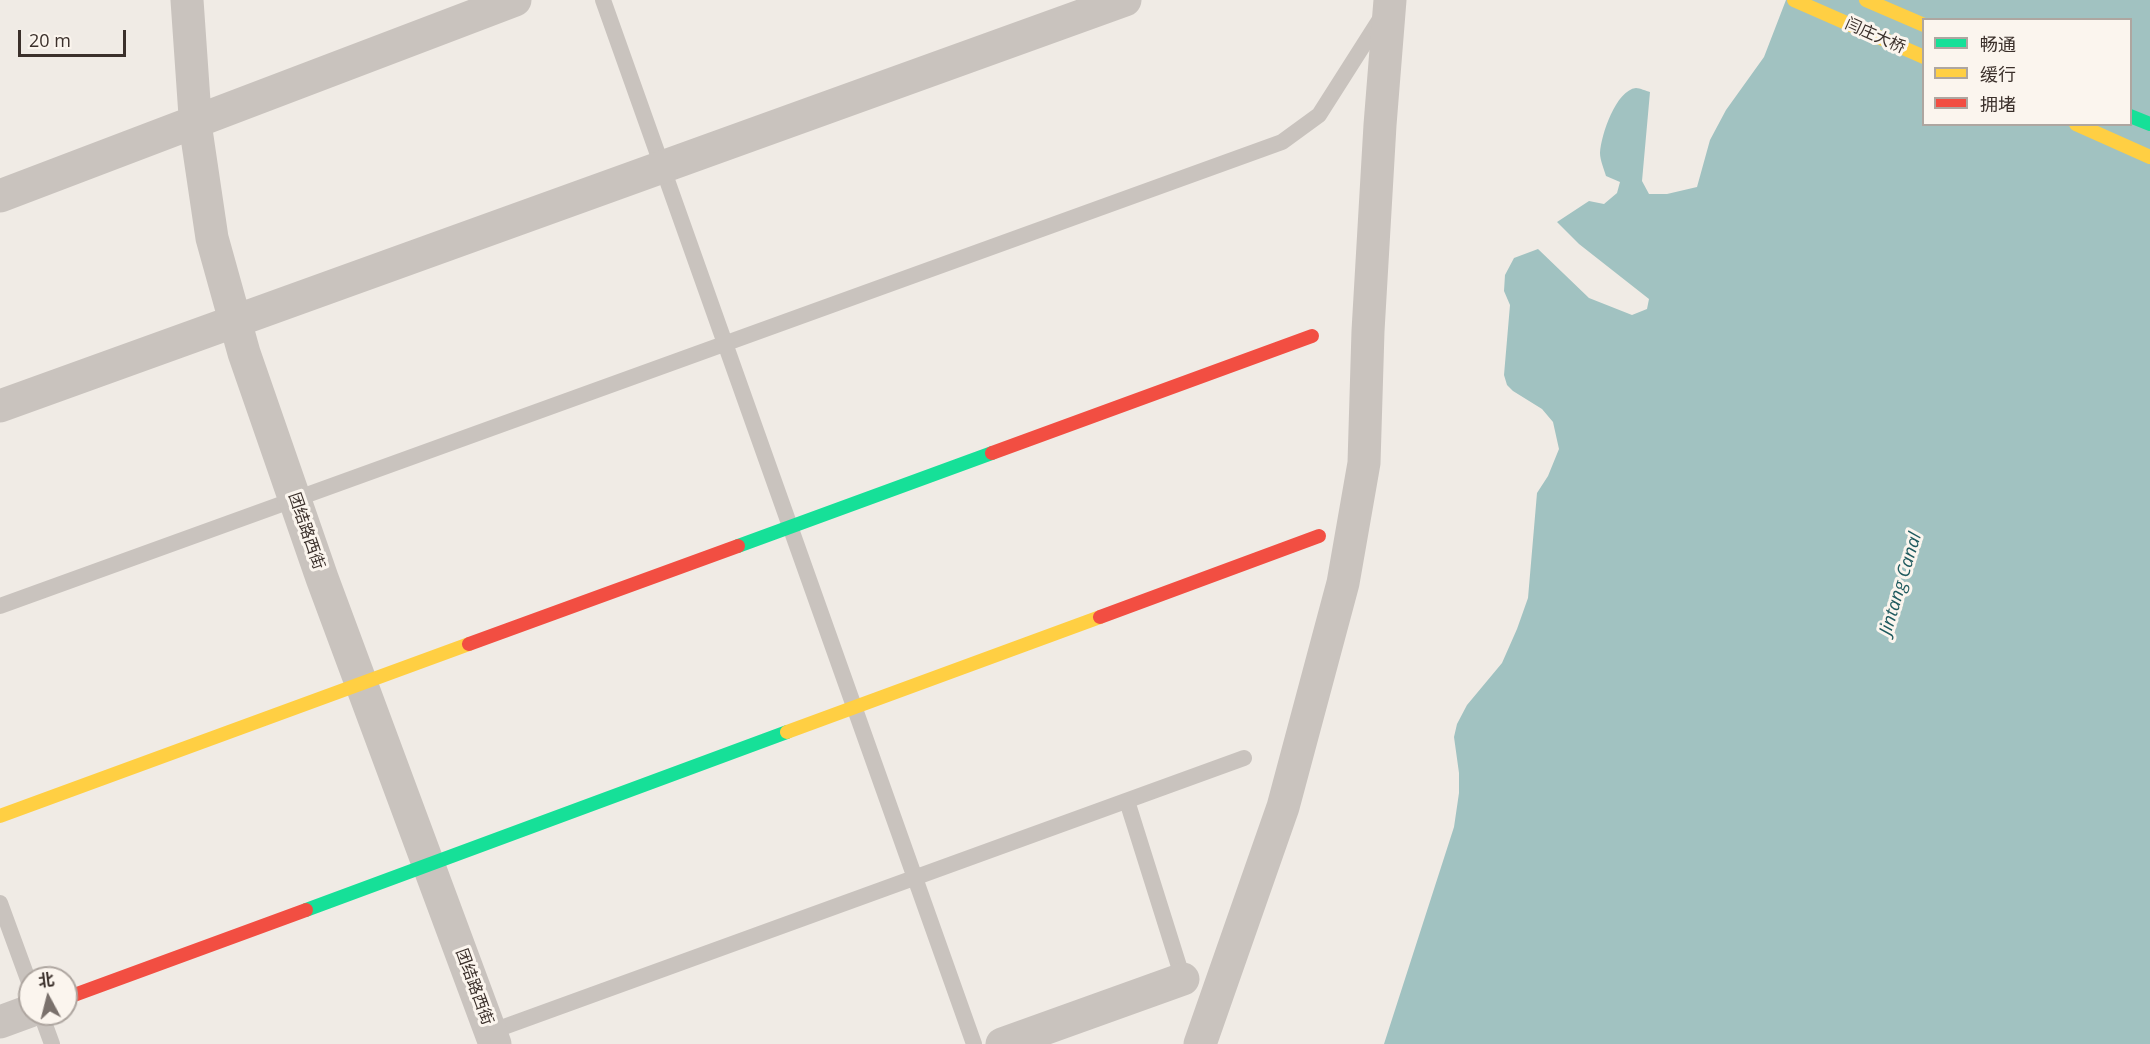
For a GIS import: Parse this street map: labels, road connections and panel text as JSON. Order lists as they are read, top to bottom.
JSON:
{
  "streets": {
    "street": ["闫庄大桥", "团结路西街"]
  },
  "water": ["Jintang Canal"],
  "legend": ["畅通", "缓行", "拥堵"],
  "scale_bar": "20 m",
  "north": "top"
}
